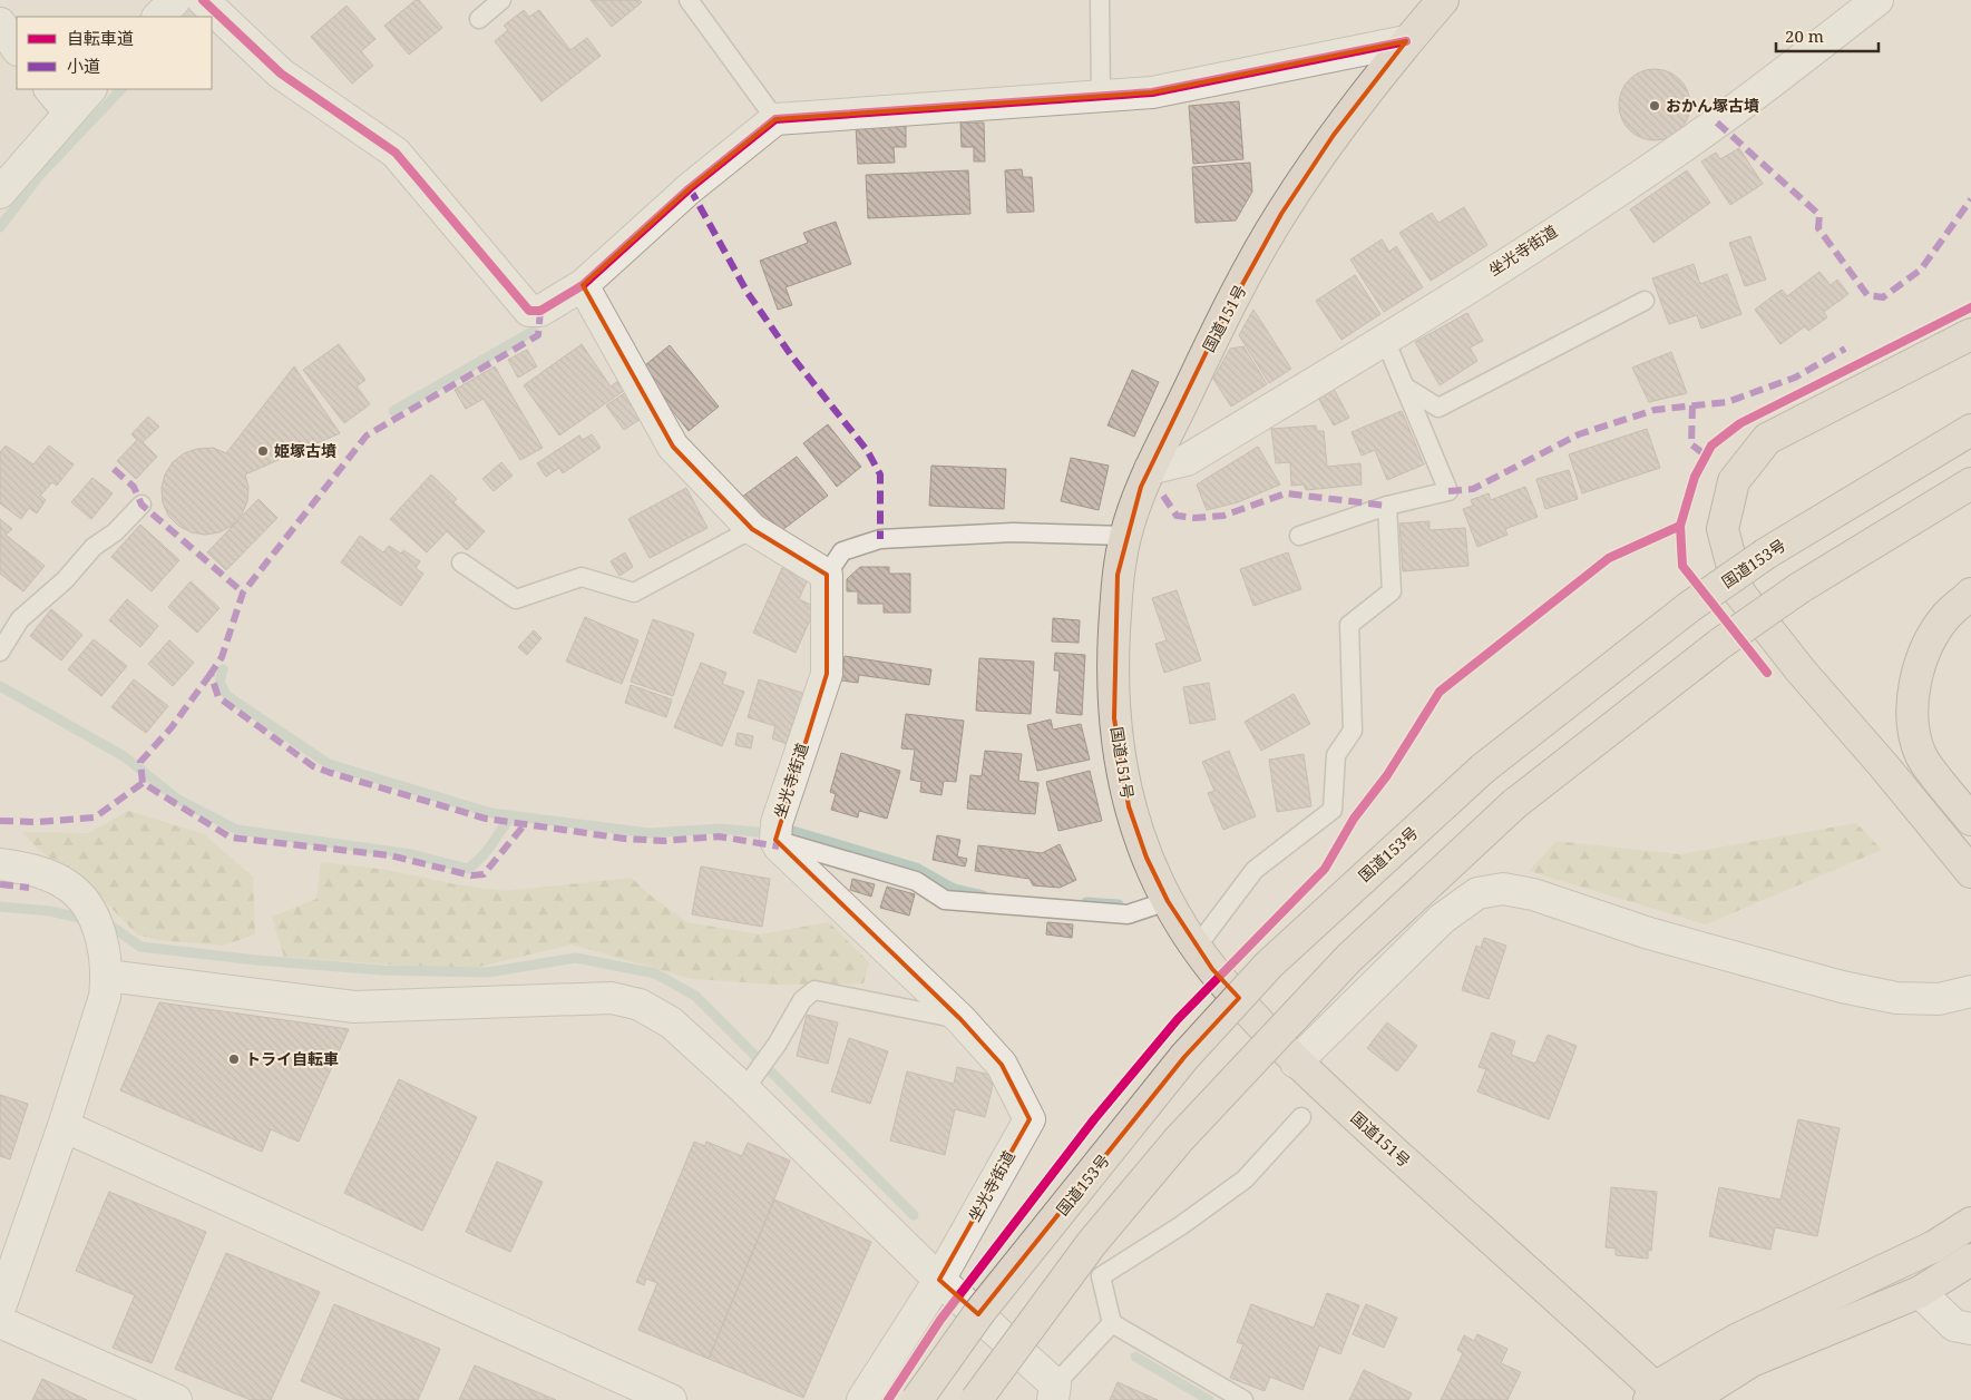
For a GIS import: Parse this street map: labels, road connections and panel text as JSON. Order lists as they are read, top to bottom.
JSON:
{
  "streets": {
    "highway": ["国道151号", "国道153号"],
    "street": ["坐光寺街道"]
  },
  "crossings": [
    ["坐光寺街道", "国道151号"]
  ],
  "places": ["おかん塚古墳", "姫塚古墳", "トライ自転車"],
  "legend": ["自転車道", "小道"],
  "scale_bar": "20 m"
}
